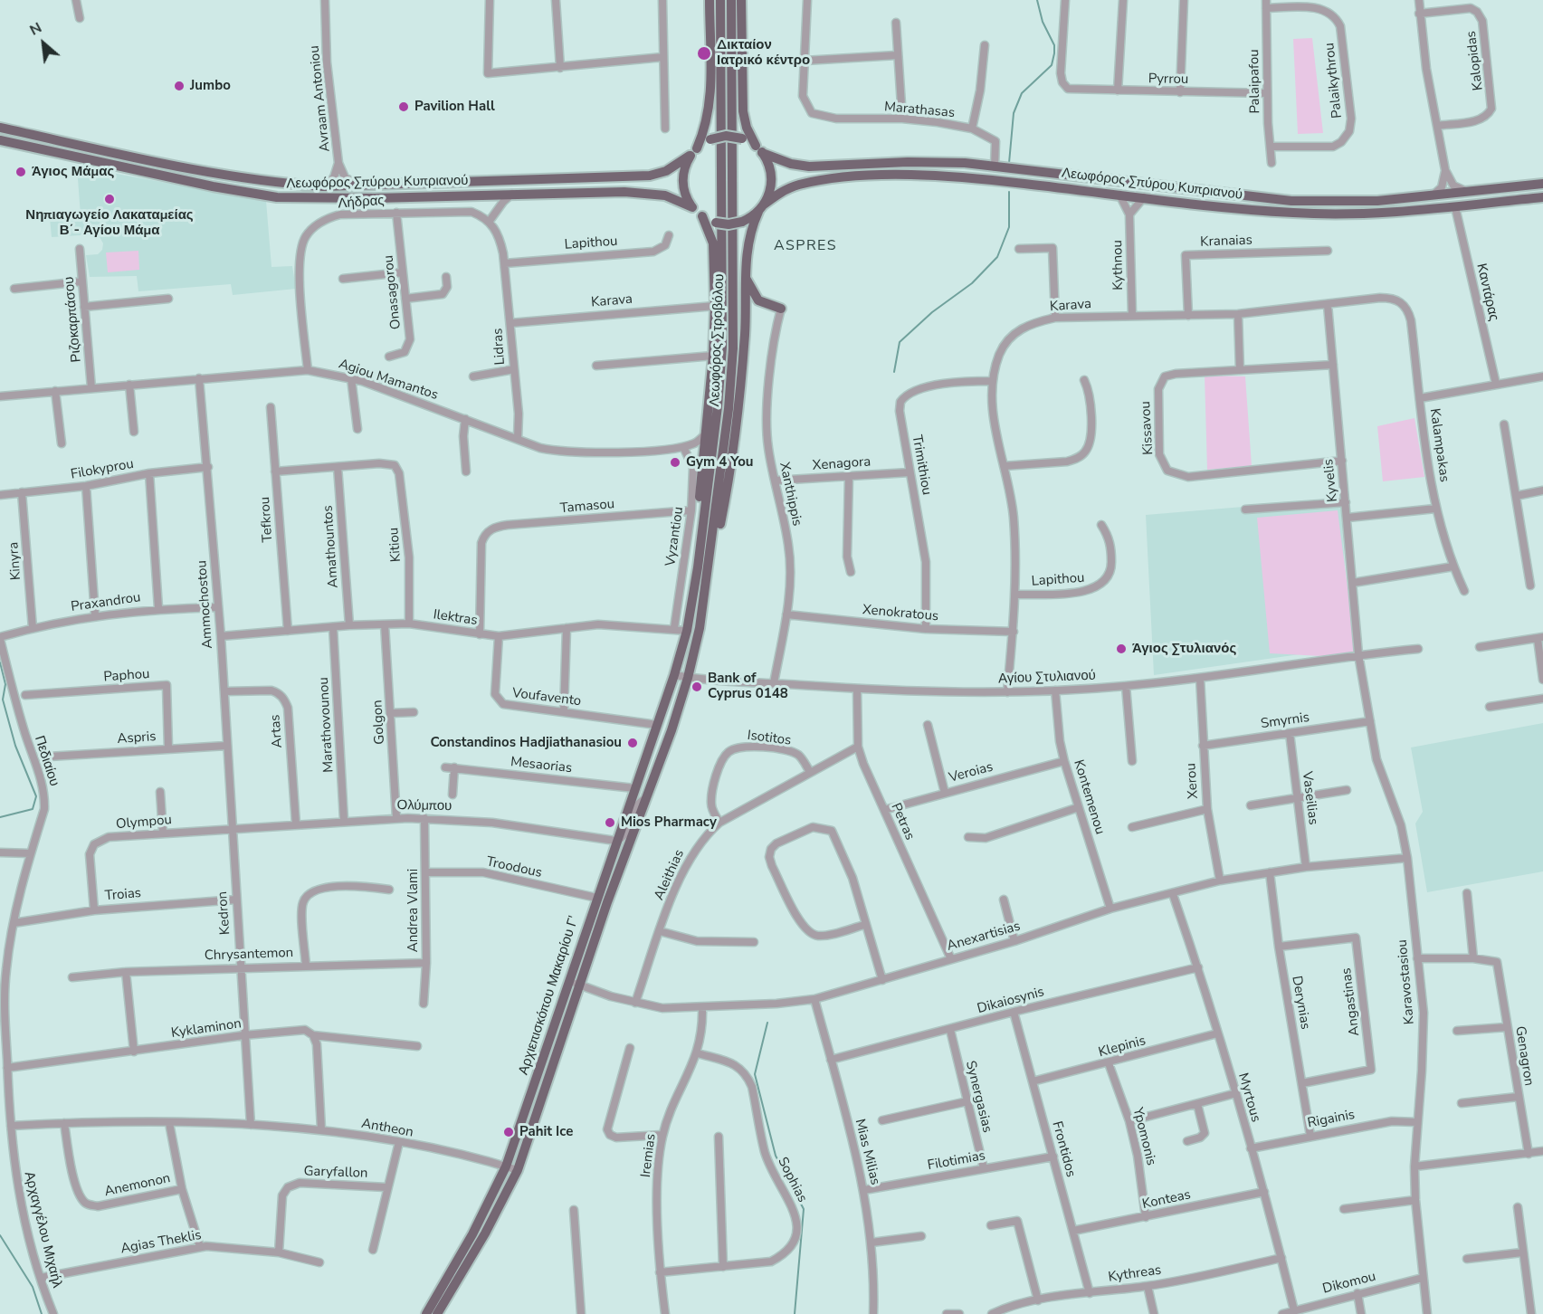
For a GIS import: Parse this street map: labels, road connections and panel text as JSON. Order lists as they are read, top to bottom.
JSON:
{
  "streets": {
    "main road": ["Λεωφόρος Σπύρου Κυπριανού", "Λεωφόρος Στροβόλου", "Αρχιεπισκόπου Μακαρίου Γ'"],
    "street": [
      "Kalopidas",
      "Pyrrou",
      "Palaikythrou",
      "Palaipafou",
      "Avraam Antoniou",
      "Marathasas",
      "Λήδρας",
      "Kranaias",
      "Lapithou",
      "Kythnou",
      "Onasagorou",
      "Καντάρας",
      "Karava",
      "Ριζοκαρπάσου",
      "Lidras",
      "Agiou Mamantos",
      "Kissavou",
      "Kalampakas",
      "Xenagora",
      "Trimithiou",
      "Filokyprou",
      "Kyvelis",
      "Xanthippis",
      "Tamasou",
      "Tefkrou",
      "Vyzantiou",
      "Kitiou",
      "Amathountos",
      "Kinyra",
      "Praxandrou",
      "Ammochostou",
      "Xenokratous",
      "Ilektras",
      "Paphou",
      "Αγίου Στυλιανού",
      "Voufavento",
      "Smyrnis",
      "Golgon",
      "Marathovounou",
      "Artas",
      "Aspris",
      "Isotitos",
      "Πεδιαίου",
      "Mesaorias",
      "Veroias",
      "Xerou",
      "Kontemenou",
      "Vaseilias",
      "Ολύμπου",
      "Petras",
      "Olympou",
      "Troodous",
      "Aleithias",
      "Troias",
      "Andrea Vlami",
      "Kedron",
      "Anexartisias",
      "Chrysantemon",
      "Karavostasiou",
      "Dikaiosynis",
      "Angastinas",
      "Derynias",
      "Kyklaminon",
      "Klepinis",
      "Genagron",
      "Synergasias",
      "Myrtous",
      "Rigainis",
      "Antheon",
      "Ypomonis",
      "Frontidos",
      "Mias Milias",
      "Iremias",
      "Filotimias",
      "Garyfallon",
      "Sophias",
      "Anemonon",
      "Konteas",
      "Αρχαγγέλου Μιχαήλ",
      "Agias Theklis",
      "Kythreas",
      "Dikomou"
    ]
  },
  "crossings": [
    ["Pyrrou", "Palaipafou"],
    ["Palaikythrou", "Palaipafou"],
    ["Marathasas", "Λεωφόρος Σπύρου Κυπριανού"],
    ["Λεωφόρος Σπύρου Κυπριανού", "Kythnou"],
    ["Λεωφόρος Σπύρου Κυπριανού", "Καντάρας"],
    ["Λήδρας", "Onasagorou"],
    ["Λήδρας", "Lidras"],
    ["Λήδρας", "Agiou Mamantos"],
    ["Kranaias", "Karava"],
    ["Lapithou", "Karava"],
    ["Lapithou", "Lidras"],
    ["Kythnou", "Karava"],
    ["Karava", "Lidras"],
    ["Karava", "Kalampakas"],
    ["Karava", "Trimithiou"],
    ["Karava", "Kyvelis"],
    ["Karava", "Xenokratous"],
    ["Karava", "Αγίου Στυλιανού"],
    ["Ριζοκαρπάσου", "Agiou Mamantos"],
    ["Λεωφόρος Στροβόλου", "Ilektras"],
    ["Λεωφόρος Στροβόλου", "Αγίου Στυλιανού"],
    ["Λεωφόρος Στροβόλου", "Αρχιεπισκόπου Μακαρίου Γ'"],
    ["Lidras", "Agiou Mamantos"],
    ["Agiou Mamantos", "Vyzantiou"],
    ["Agiou Mamantos", "Ammochostou"],
    ["Kissavou", "Kyvelis"],
    ["Xenagora", "Trimithiou"],
    ["Xenagora", "Xanthippis"],
    ["Trimithiou", "Xenokratous"],
    ["Filokyprou", "Kinyra"],
    ["Filokyprou", "Ammochostou"],
    ["Kyvelis", "Αγίου Στυλιανού"],
    ["Kyvelis", "Karavostasiou"],
    ["Xanthippis", "Xenokratous"],
    ["Xanthippis", "Αγίου Στυλιανού"],
    ["Tamasou", "Vyzantiou"],
    ["Tamasou", "Ilektras"],
    ["Tefkrou", "Ilektras"],
    ["Vyzantiou", "Ilektras"],
    ["Kitiou", "Amathountos"],
    ["Kitiou", "Ilektras"],
    ["Amathountos", "Ilektras"],
    ["Kinyra", "Praxandrou"],
    ["Praxandrou", "Ammochostou"],
    ["Praxandrou", "Πεδιαίου"],
    ["Ammochostou", "Ilektras"],
    ["Ammochostou", "Artas"],
    ["Ammochostou", "Aspris"],
    ["Ammochostou", "Ολύμπου"],
    ["Ammochostou", "Olympou"],
    ["Ammochostou", "Kedron"],
    ["Ilektras", "Voufavento"],
    ["Ilektras", "Golgon"],
    ["Ilektras", "Marathovounou"],
    ["Paphou", "Aspris"],
    ["Αγίου Στυλιανού", "Xerou"],
    ["Αγίου Στυλιανού", "Kontemenou"],
    ["Αγίου Στυλιανού", "Petras"],
    ["Αγίου Στυλιανού", "Karavostasiou"],
    ["Αγίου Στυλιανού", "Αρχιεπισκόπου Μακαρίου Γ'"],
    ["Voufavento", "Αρχιεπισκόπου Μακαρίου Γ'"],
    ["Smyrnis", "Xerou"],
    ["Smyrnis", "Vaseilias"],
    ["Smyrnis", "Karavostasiou"],
    ["Golgon", "Ολύμπου"],
    ["Marathovounou", "Ολύμπου"],
    ["Artas", "Ολύμπου"],
    ["Isotitos", "Aleithias"],
    ["Πεδιαίου", "Troias"],
    ["Πεδιαίου", "Αρχαγγέλου Μιχαήλ"],
    ["Mesaorias", "Αρχιεπισκόπου Μακαρίου Γ'"],
    ["Veroias", "Kontemenou"],
    ["Veroias", "Petras"],
    ["Xerou", "Anexartisias"],
    ["Kontemenou", "Anexartisias"],
    ["Vaseilias", "Anexartisias"],
    ["Ολύμπου", "Olympou"],
    ["Ολύμπου", "Andrea Vlami"],
    ["Ολύμπου", "Kedron"],
    ["Ολύμπου", "Αρχιεπισκόπου Μακαρίου Γ'"],
    ["Petras", "Aleithias"],
    ["Petras", "Anexartisias"],
    ["Olympou", "Troias"],
    ["Olympou", "Kedron"],
    ["Troodous", "Andrea Vlami"],
    ["Troodous", "Αρχιεπισκόπου Μακαρίου Γ'"],
    ["Aleithias", "Anexartisias"],
    ["Troias", "Kedron"],
    ["Troias", "Αρχαγγέλου Μιχαήλ"],
    ["Andrea Vlami", "Chrysantemon"],
    ["Kedron", "Chrysantemon"],
    ["Kedron", "Kyklaminon"],
    ["Kedron", "Antheon"],
    ["Anexartisias", "Karavostasiou"],
    ["Anexartisias", "Αρχιεπισκόπου Μακαρίου Γ'"],
    ["Anexartisias", "Derynias"],
    ["Anexartisias", "Myrtous"],
    ["Anexartisias", "Mias Milias"],
    ["Anexartisias", "Iremias"],
    ["Karavostasiou", "Rigainis"],
    ["Karavostasiou", "Dikomou"],
    ["Αρχιεπισκόπου Μακαρίου Γ'", "Antheon"],
    ["Dikaiosynis", "Synergasias"],
    ["Dikaiosynis", "Myrtous"],
    ["Dikaiosynis", "Frontidos"],
    ["Dikaiosynis", "Mias Milias"],
    ["Angastinas", "Derynias"],
    ["Derynias", "Rigainis"],
    ["Kyklaminon", "Αρχαγγέλου Μιχαήλ"],
    ["Klepinis", "Myrtous"],
    ["Klepinis", "Ypomonis"],
    ["Klepinis", "Frontidos"],
    ["Synergasias", "Filotimias"],
    ["Myrtous", "Rigainis"],
    ["Myrtous", "Konteas"],
    ["Myrtous", "Kythreas"],
    ["Myrtous", "Dikomou"],
    ["Ypomonis", "Konteas"],
    ["Frontidos", "Filotimias"],
    ["Frontidos", "Konteas"],
    ["Frontidos", "Kythreas"],
    ["Mias Milias", "Filotimias"],
    ["Iremias", "Sophias"],
    ["Garyfallon", "Agias Theklis"],
    ["Αρχαγγέλου Μιχαήλ", "Agias Theklis"]
  ],
  "districts": ["ASPRES"],
  "places": [
    "Δικταίον Ιατρικό κέντρο",
    "Jumbo",
    "Pavilion Hall",
    "Άγιος Μάμας",
    "Νηπιαγωγείο Λακαταμείας Β΄- Αγίου Μάμα",
    "Gym 4 You",
    "Άγιος Στυλιανός",
    "Bank of Cyprus 0148",
    "Constandinos Hadjiathanasiou",
    "Mios Pharmacy",
    "Pahit Ice"
  ],
  "north": "top left"
}
